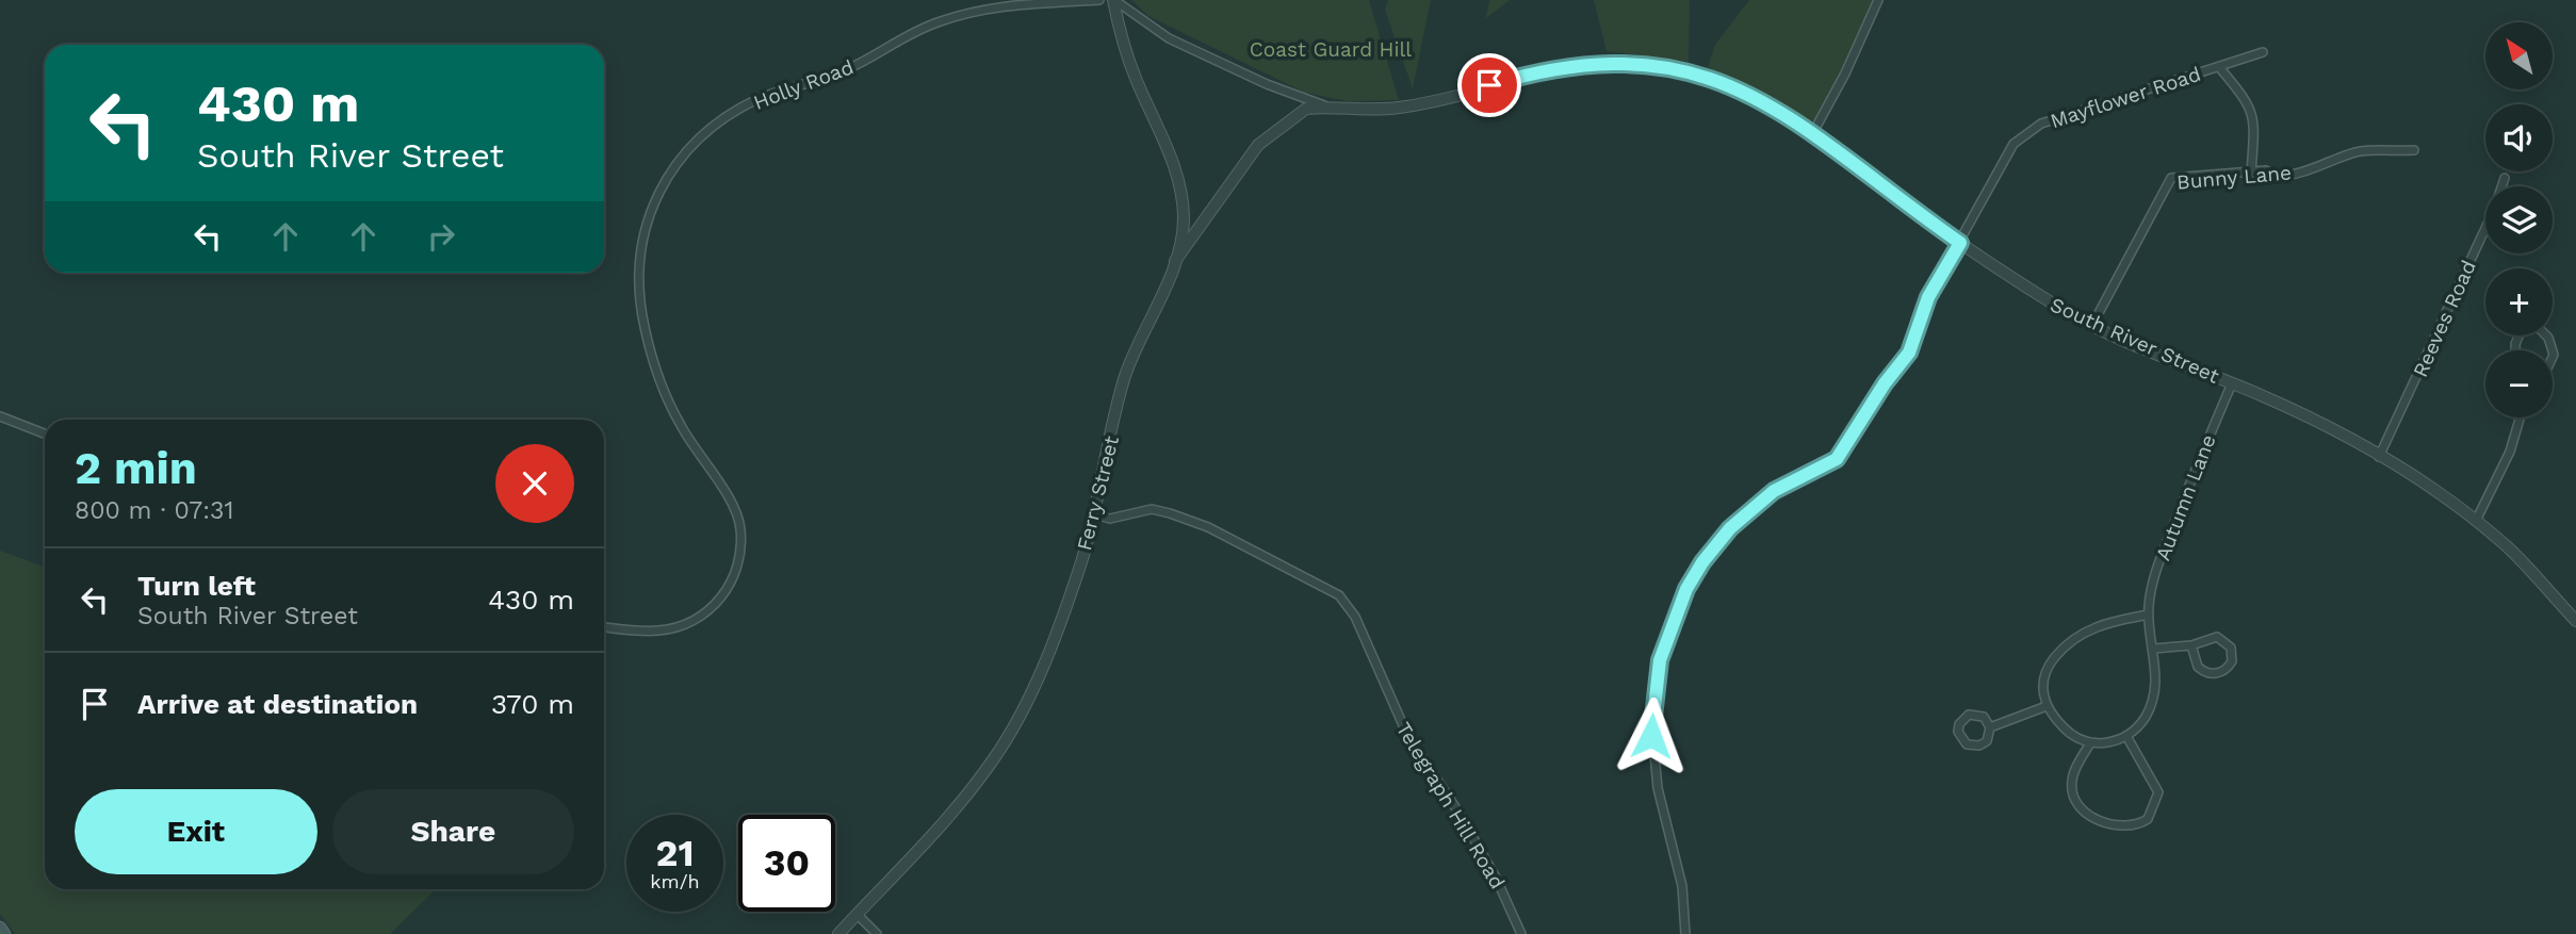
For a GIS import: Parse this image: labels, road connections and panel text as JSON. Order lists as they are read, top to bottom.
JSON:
{
  "streets": {
    "street": [
      "Holly Road",
      "Mayflower Road",
      "Bunny Lane",
      "Reeves Road",
      "South River Street",
      "Ferry Street",
      "Autumn Lane",
      "Telegraph Hill Road"
    ]
  },
  "crossings": [
    ["Mayflower Road", "South River Street"],
    ["Bunny Lane", "South River Street"],
    ["Reeves Road", "South River Street"],
    ["South River Street", "Ferry Street"],
    ["South River Street", "Autumn Lane"],
    ["Ferry Street", "Telegraph Hill Road"]
  ],
  "parks": ["Coast Guard Hill"],
  "north": "top left",
  "page": {
    "map_buttons": ["+", "−"],
    "turn": ["430 m", "South River Street"],
    "heading": ["2 min", "800 m · 07:31"],
    "list": [
      {
        "name": "Turn left",
        "note": "South River Street",
        "value": "430 m"
      },
      {
        "name": "Arrive at destination",
        "value": "370 m"
      }
    ],
    "buttons": ["Exit", "Share"],
    "speed": "21 km/h",
    "limit": "30"
  }
}
